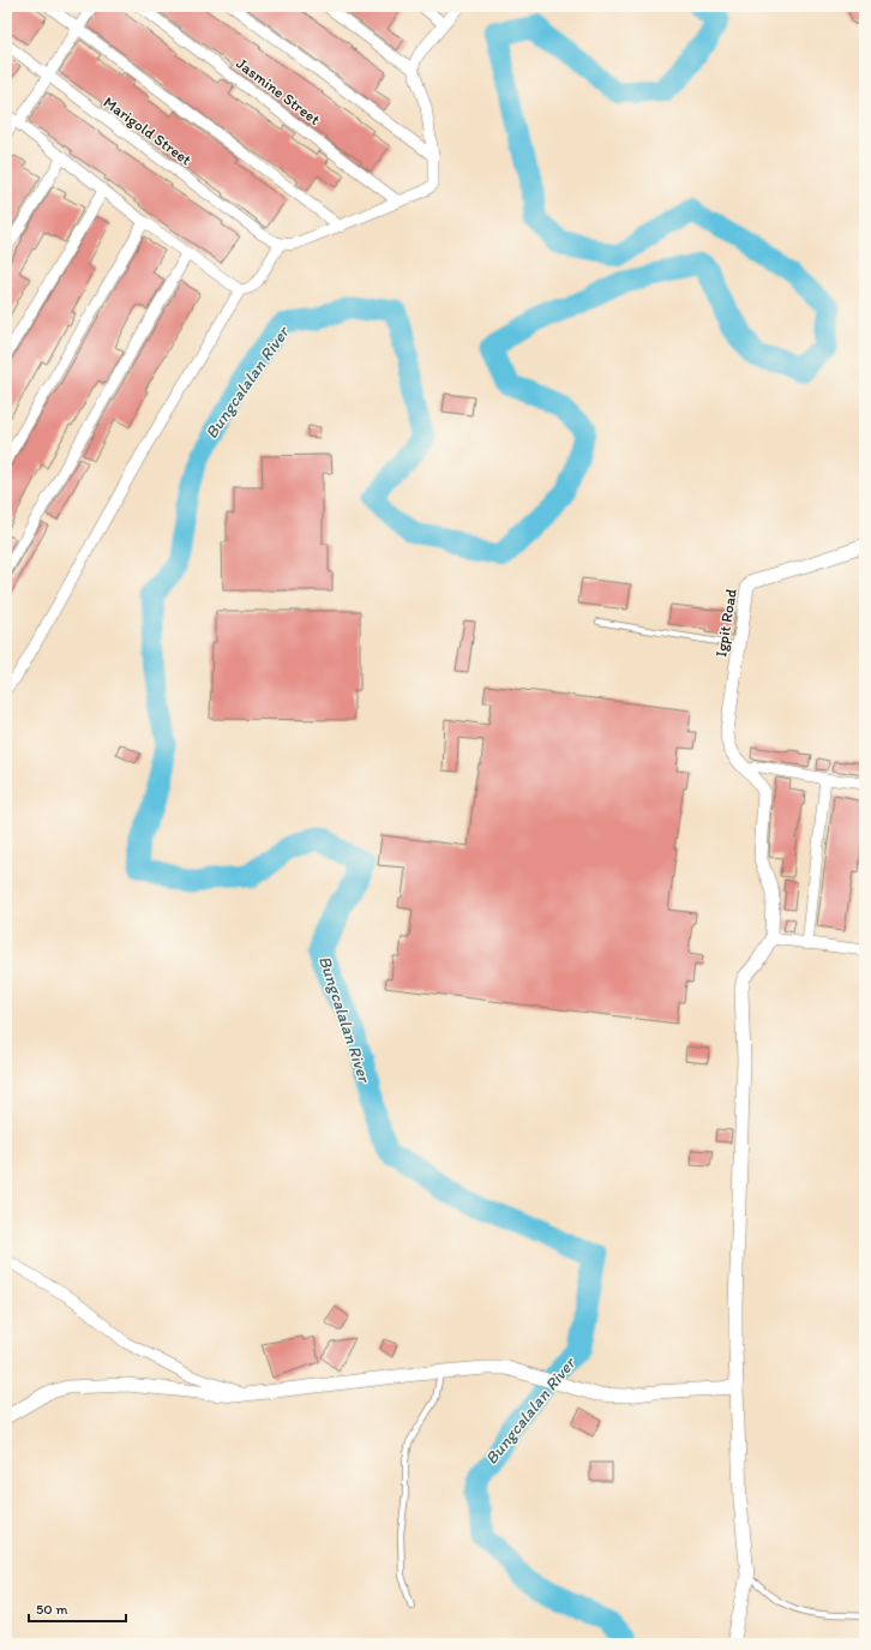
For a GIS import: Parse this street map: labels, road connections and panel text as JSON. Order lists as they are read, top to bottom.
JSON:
{
  "streets": {
    "street": ["Jasmine Street", "Marigold Street", "Igpit Road"]
  },
  "water": ["Bungcalalan River"],
  "scale_bar": "50 m"
}
